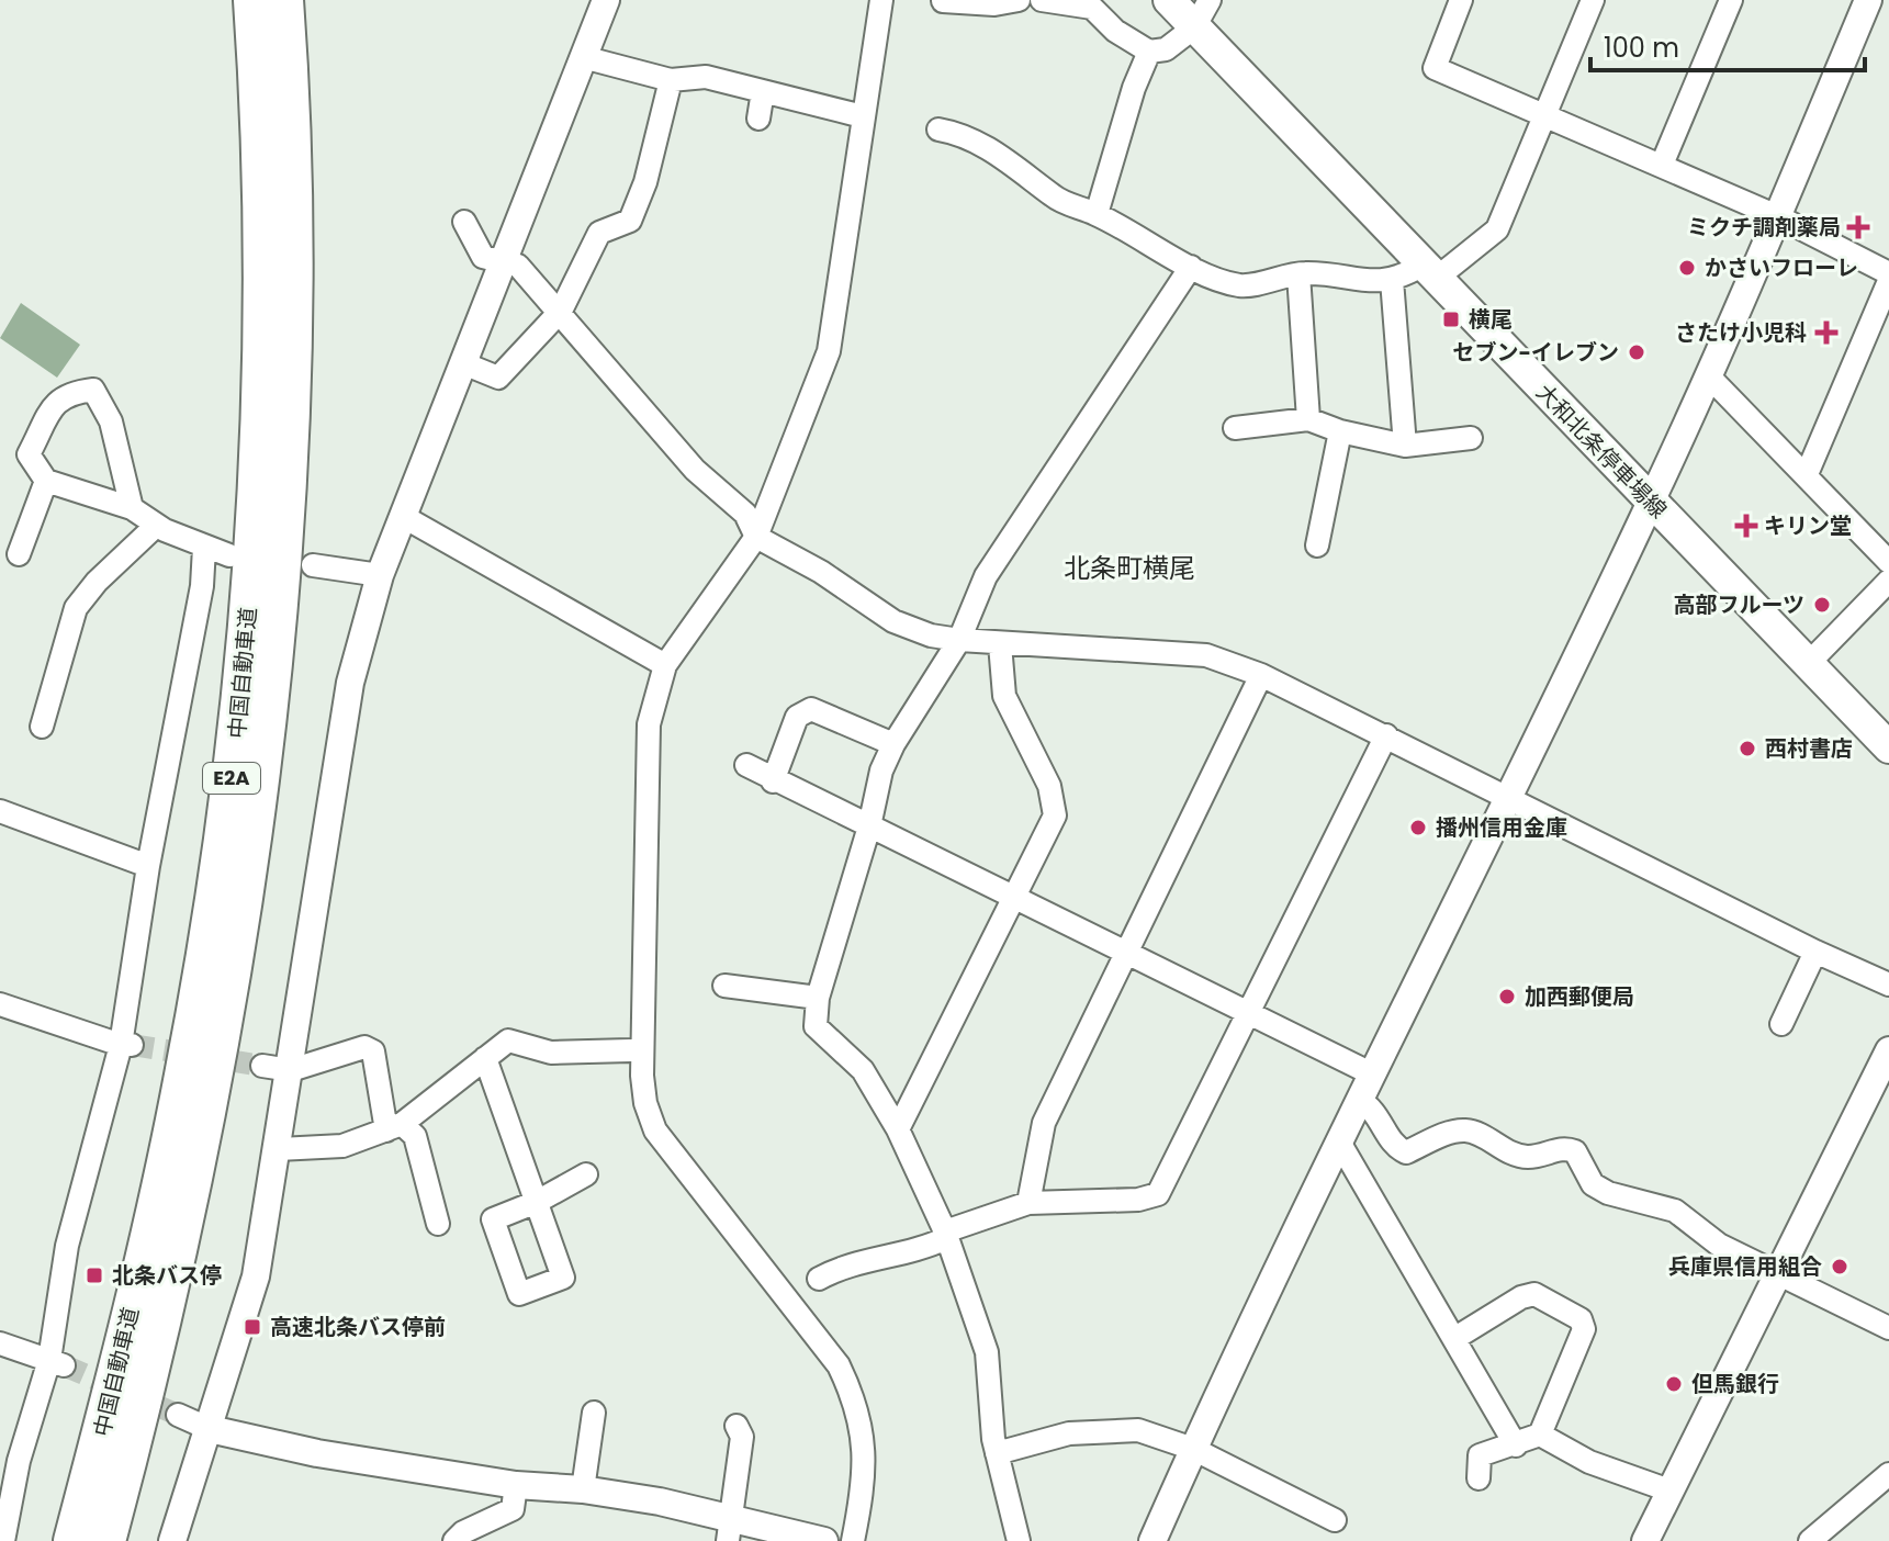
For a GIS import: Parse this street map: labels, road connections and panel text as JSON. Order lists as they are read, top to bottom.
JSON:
{
  "streets": {
    "highway": ["中国自動車道", "E2A"],
    "main road": ["大和北条停車場線"]
  },
  "districts": ["北条町横尾"],
  "places": {
    "health": ["ミクチ調剤薬局", "さたけ小児科", "キリン堂"],
    "other": [
      "かさいフローレ",
      "セブン-イレブン",
      "高部フルーツ",
      "西村書店",
      "播州信用金庫",
      "加西郵便局",
      "兵庫県信用組合",
      "但馬銀行"
    ],
    "transit": ["横尾", "北条バス停", "高速北条バス停前"]
  },
  "scale_bar": "100 m"
}
